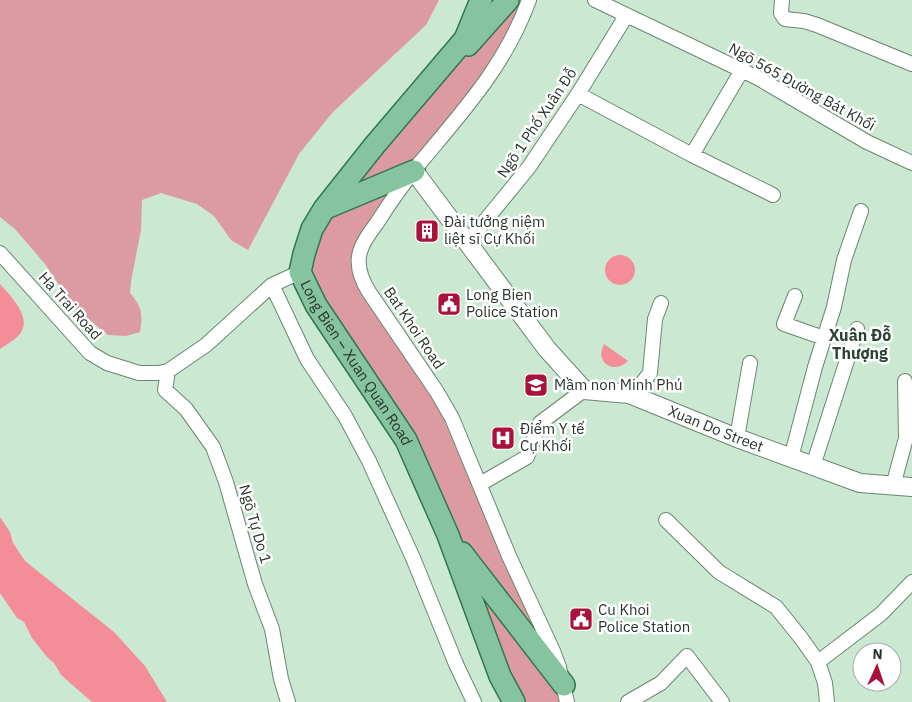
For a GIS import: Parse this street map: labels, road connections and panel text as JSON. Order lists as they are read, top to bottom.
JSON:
{
  "streets": {
    "main road": ["Long Bien – Xuan Quan Road"],
    "street": [
      "Ngõ 565 Đường Bát Khối",
      "Ngõ 1 Phố Xuân Đỗ",
      "Ha Trai Road",
      "Bat Khoi Road",
      "Xuan Do Street",
      "Ngõ Tự Do 1"
    ]
  },
  "crossings": [
    ["Ngõ 565 Đường Bát Khối", "Ngõ 1 Phố Xuân Đỗ"],
    ["Ha Trai Road", "Long Bien – Xuan Quan Road"],
    ["Ha Trai Road", "Ngõ Tự Do 1"]
  ],
  "districts": ["Xuân Đỗ Thượng"],
  "places": {
    "building": ["Đài tưởng niệm liệt sĩ Cự Khối"],
    "public building": ["Long Bien Police Station", "Cu Khoi Police Station"],
    "school or university": ["Mầm non Minh Phú"],
    "hospital": ["Điểm Y tế Cự Khối"]
  },
  "north": "top"
}
